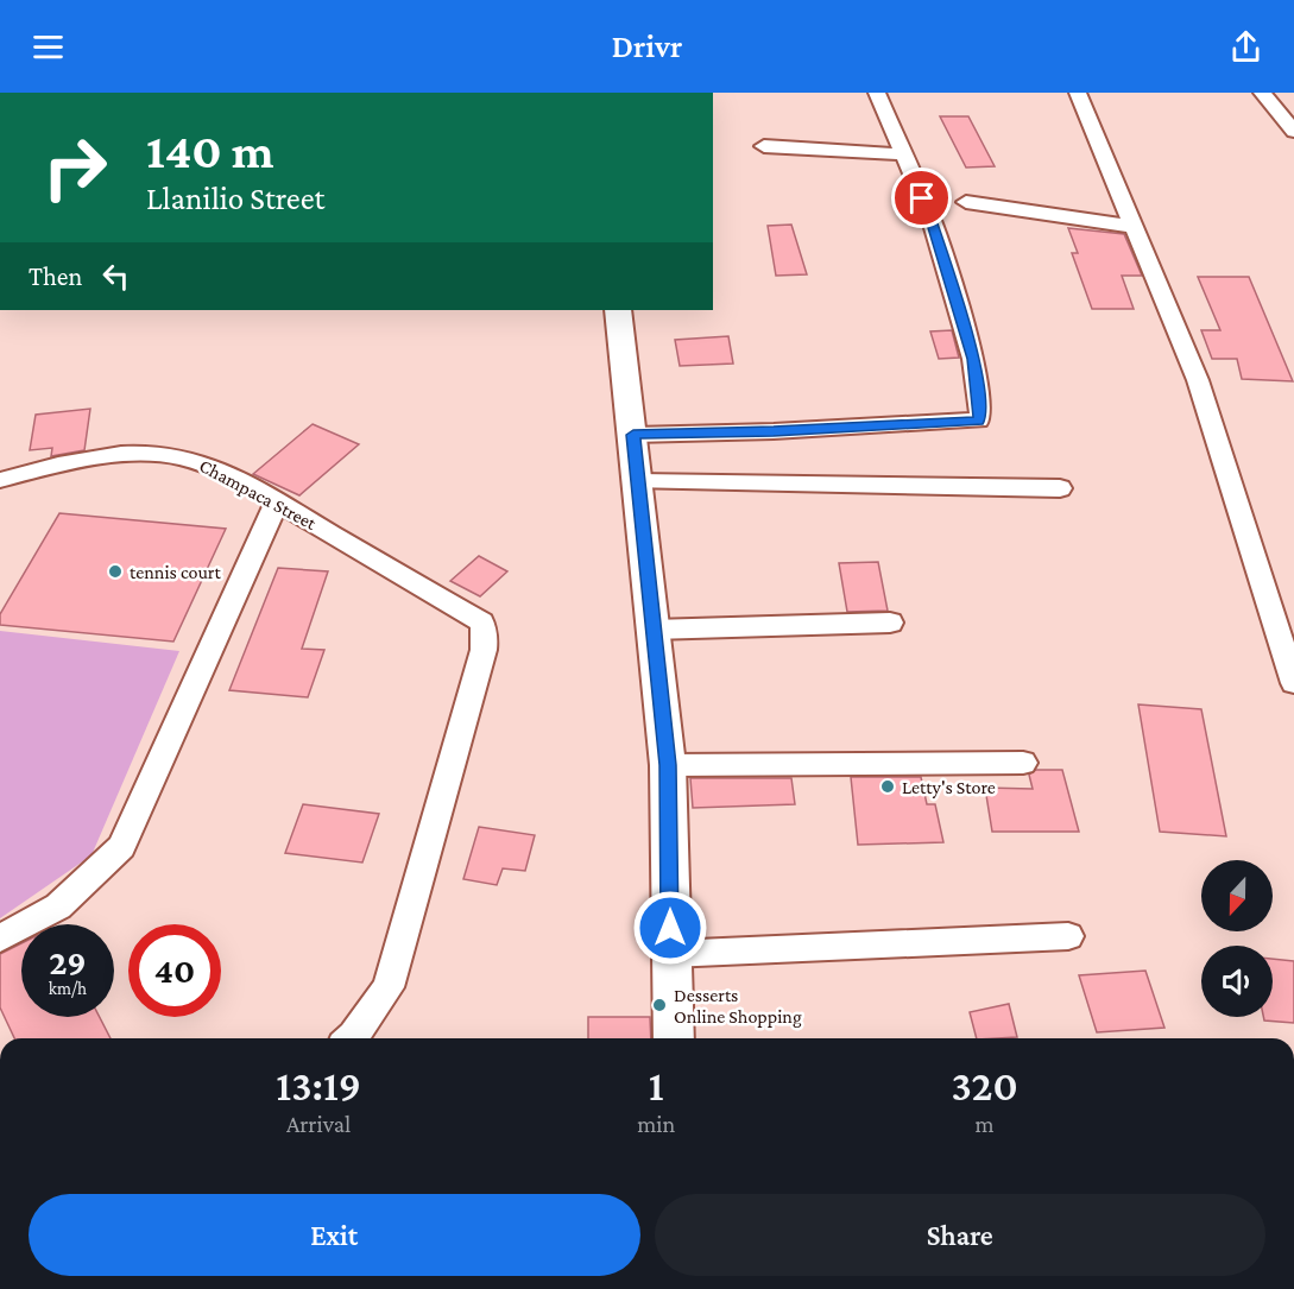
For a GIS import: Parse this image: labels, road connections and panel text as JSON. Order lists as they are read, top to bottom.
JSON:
{
  "streets": {
    "street": ["Champaca Street"]
  },
  "places": ["tennis court", "Letty's Store", "Desserts Online Shopping"],
  "north": "bottom",
  "page": {
    "header": "Drivr",
    "turn": ["140 m", "Llanilio Street"],
    "then": "Then",
    "speed": "29 km/h",
    "limit": "40",
    "eta": [
      "13:19",
      "Arrival",
      "1",
      "min",
      "320",
      "m"
    ],
    "buttons": ["Exit", "Share"]
  }
}
